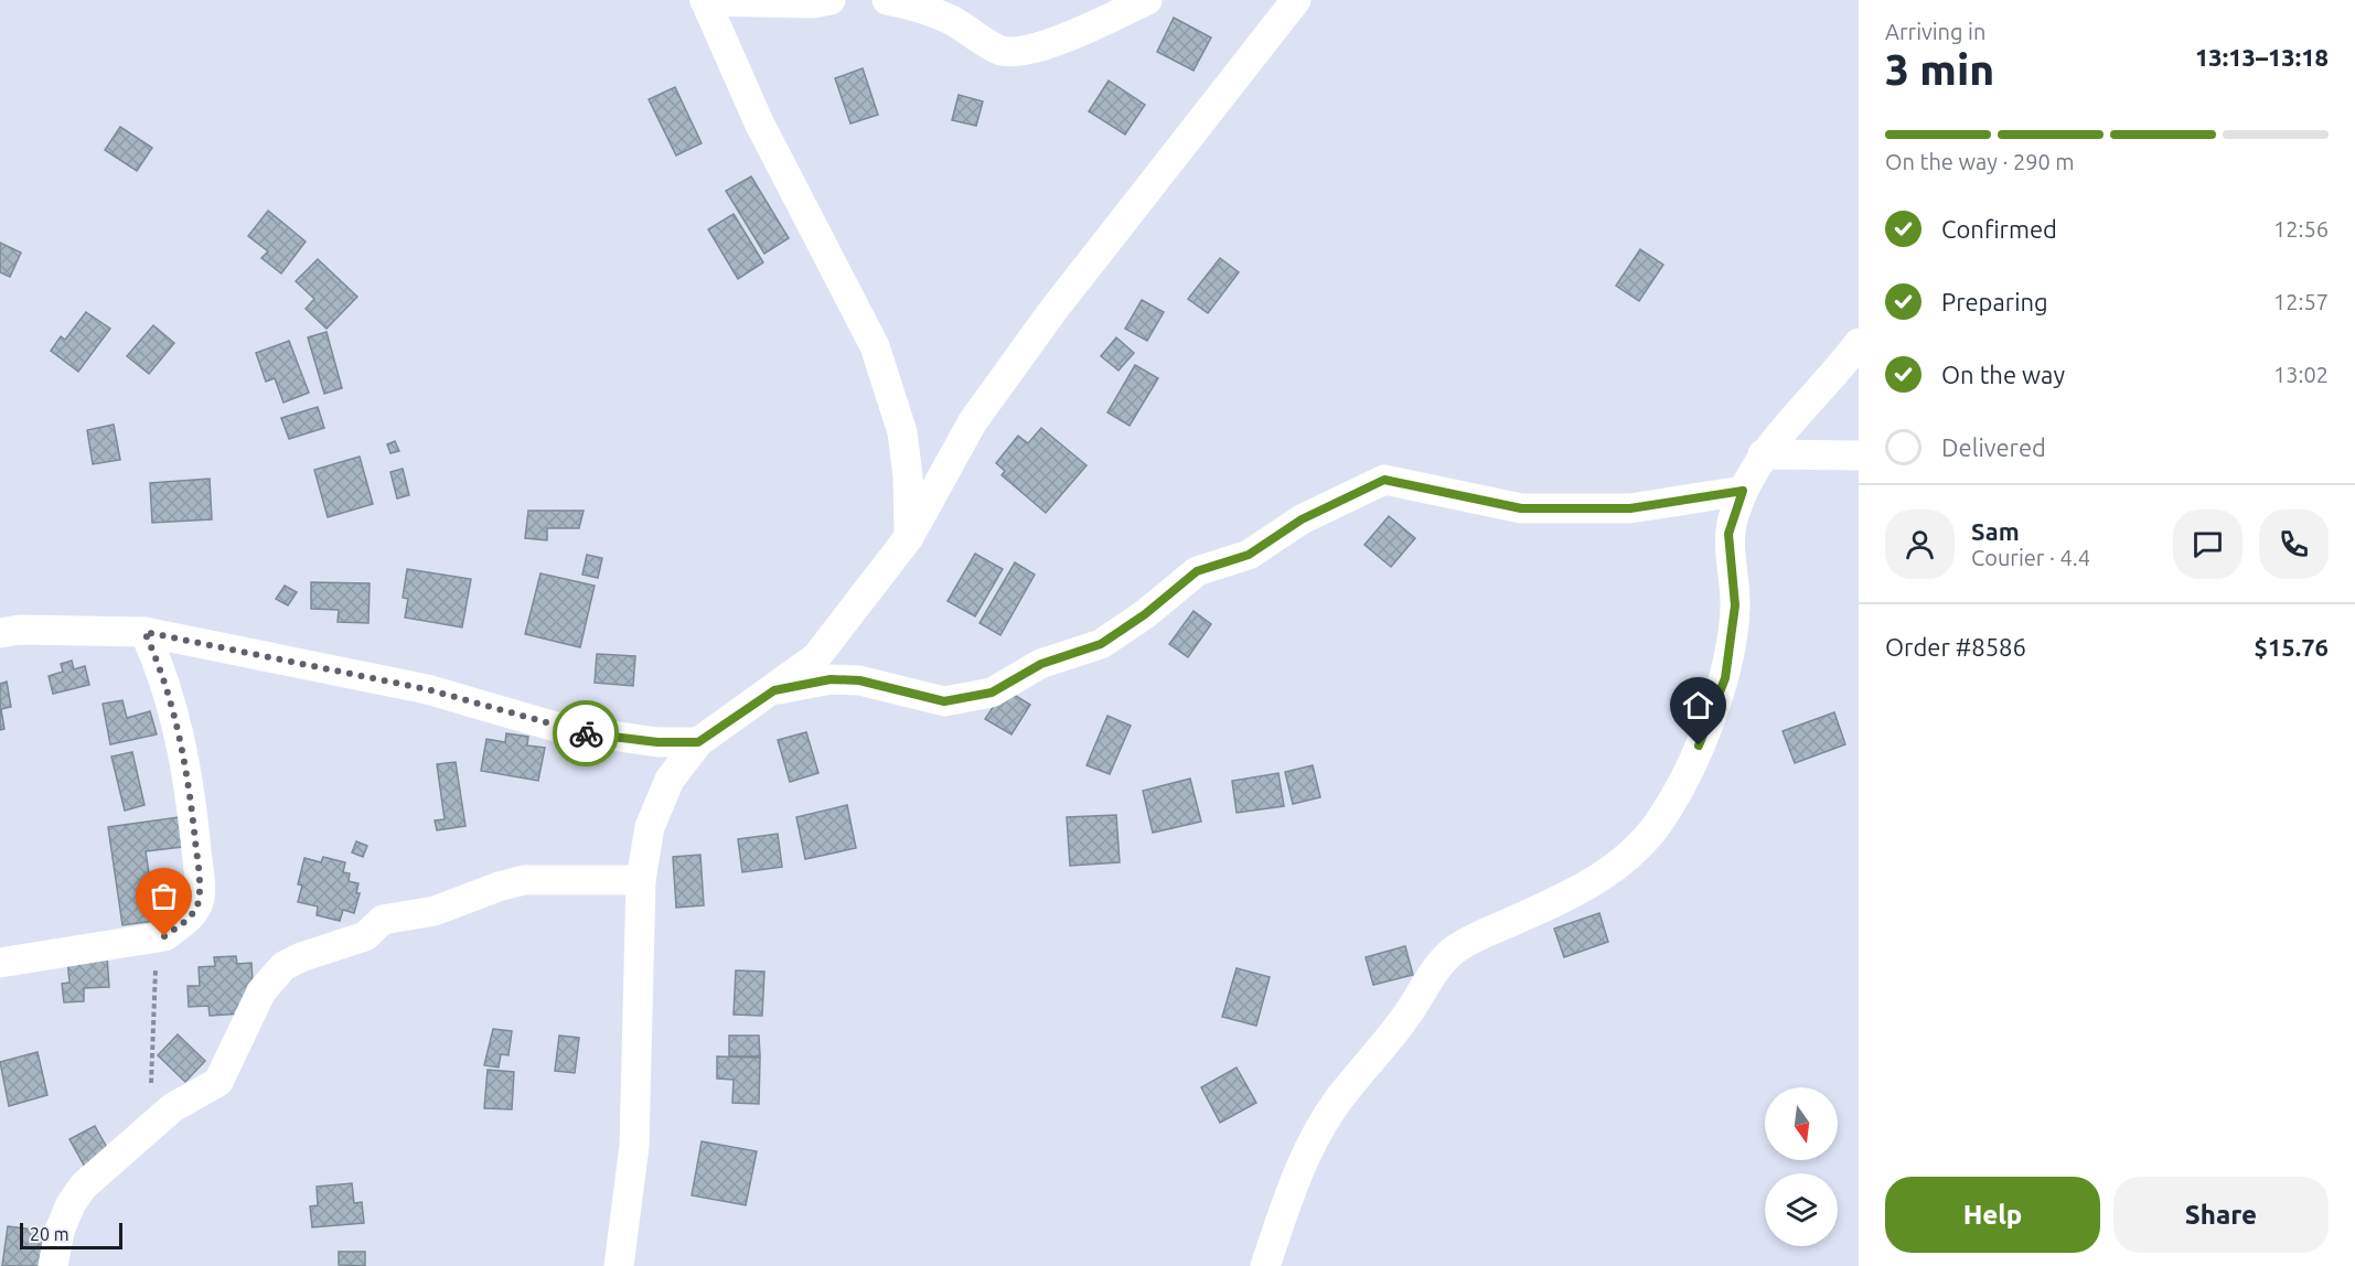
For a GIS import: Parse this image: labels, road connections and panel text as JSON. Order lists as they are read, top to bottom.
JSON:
{
  "scale_bar": "20 m",
  "north": "bottom",
  "page": {
    "heading": ["3 min", "Arriving in", "13:13–13:18"],
    "panel": [
      "Sam",
      "Courier · 4.4",
      "Order #8586",
      "$15.76"
    ],
    "bar": "On the way · 290 m",
    "list": [
      ["Confirmed", "12:56"],
      ["Preparing", "12:57"],
      ["On the way", "13:02"],
      "Delivered"
    ],
    "buttons": ["Help", "Share"],
    "scale": "20 m"
  }
}
